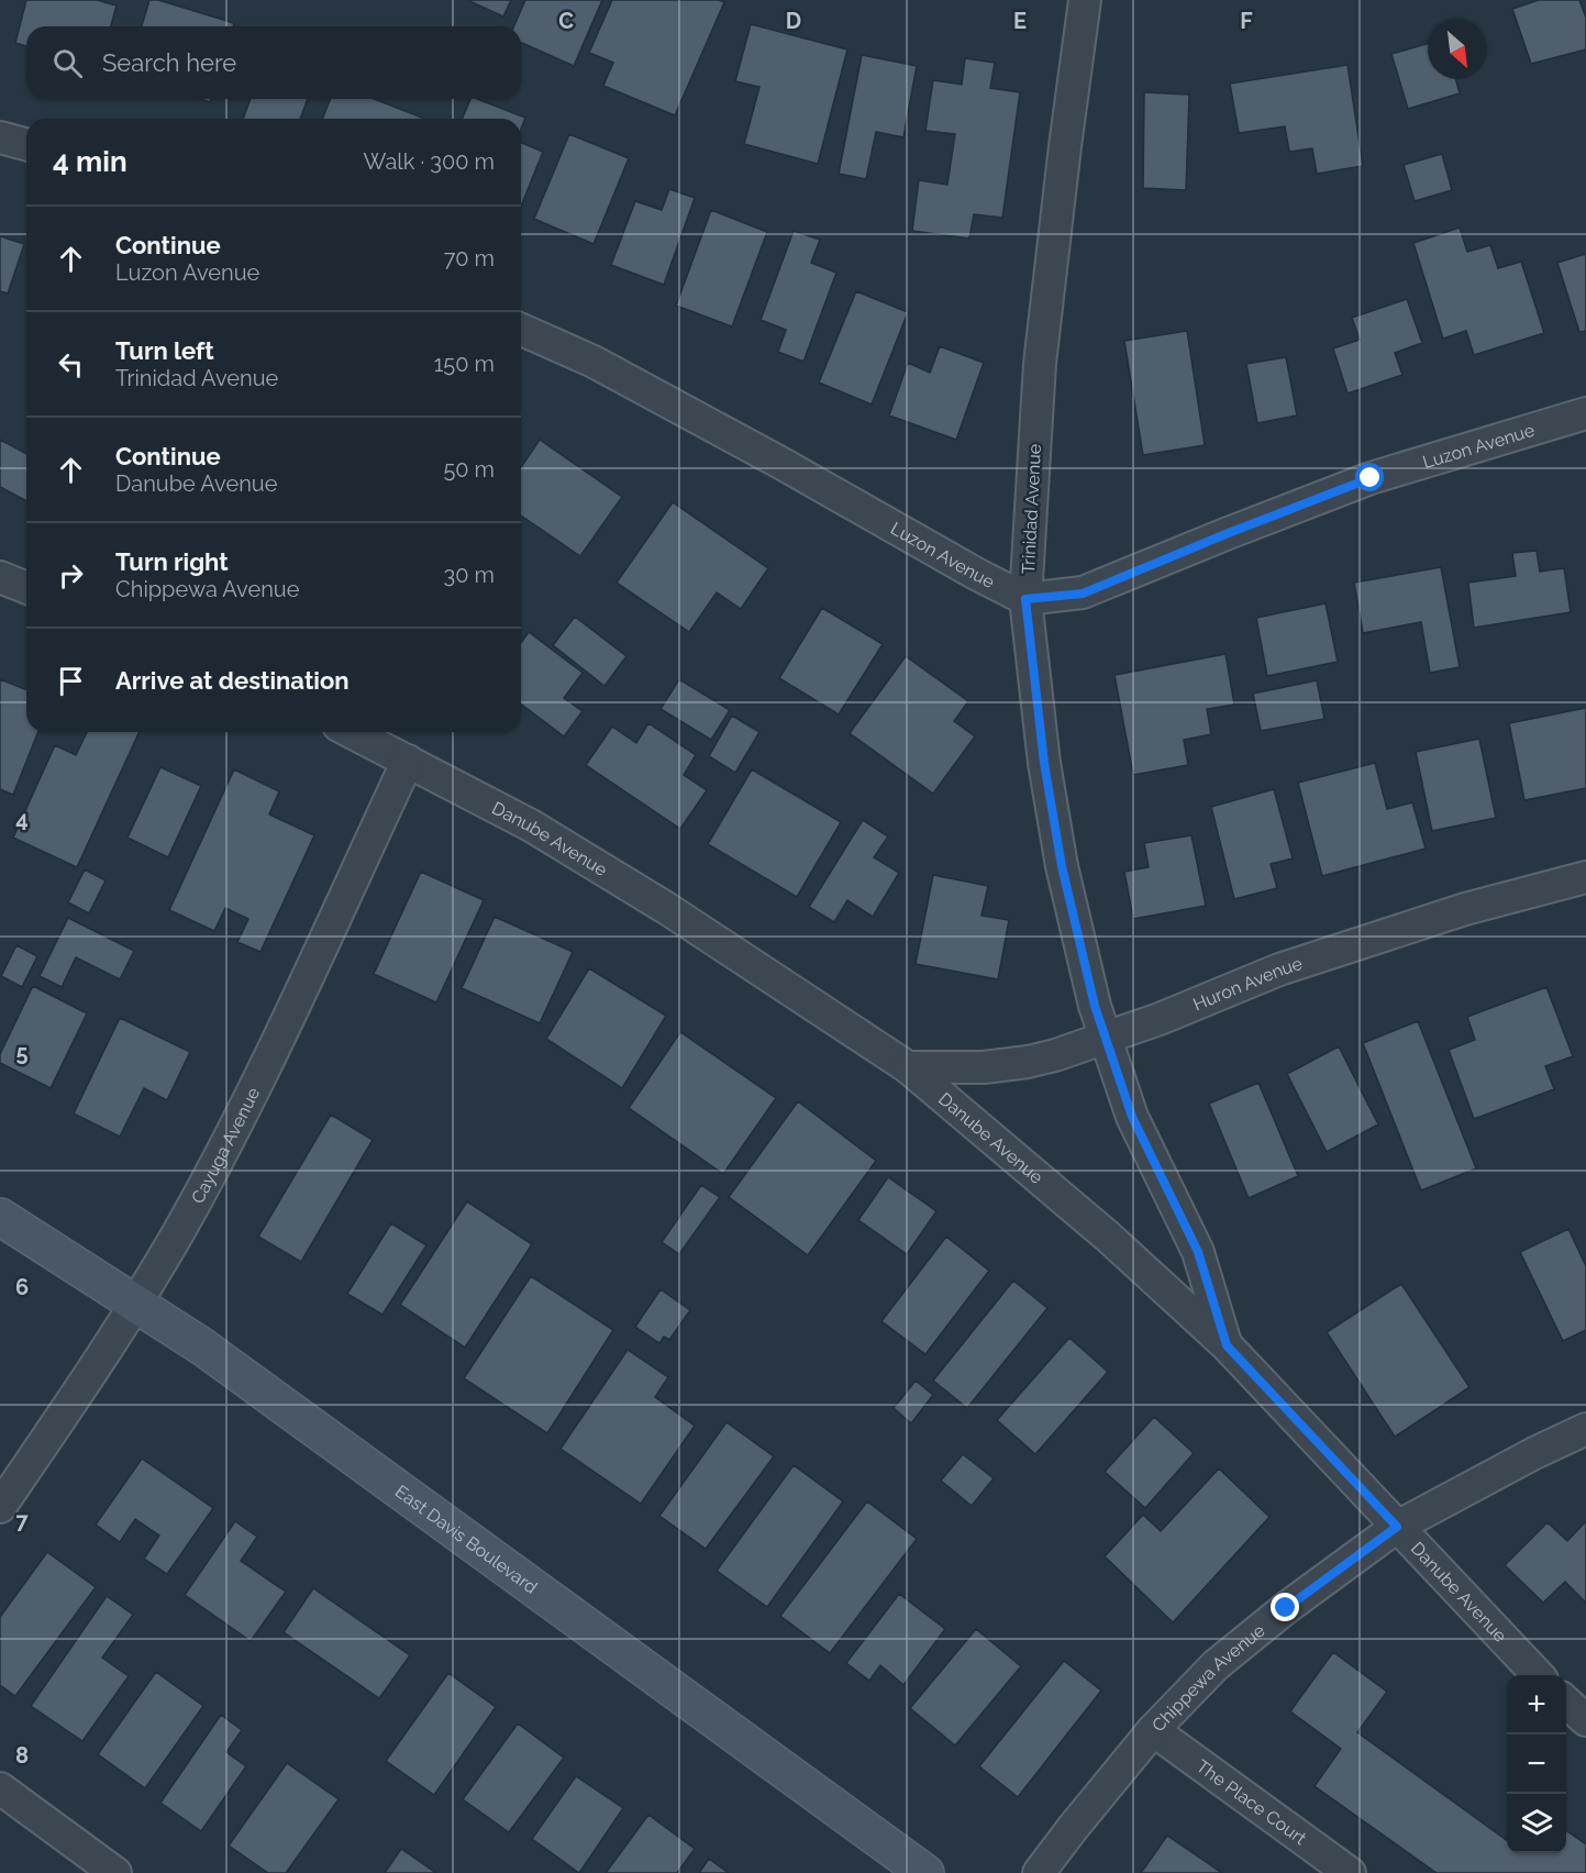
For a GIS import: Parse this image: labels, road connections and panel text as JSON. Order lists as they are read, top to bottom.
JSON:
{
  "streets": {
    "street": [
      "Luzon Avenue",
      "Trinidad Avenue",
      "Danube Avenue",
      "Huron Avenue",
      "Cayuga Avenue",
      "East Davis Boulevard",
      "Chippewa Avenue",
      "The Place Court"
    ]
  },
  "crossings": [
    ["Luzon Avenue", "Trinidad Avenue"],
    ["Trinidad Avenue", "Danube Avenue"],
    ["Trinidad Avenue", "Huron Avenue"],
    ["Danube Avenue", "Huron Avenue"],
    ["Danube Avenue", "Cayuga Avenue"],
    ["Danube Avenue", "Chippewa Avenue"],
    ["Cayuga Avenue", "East Davis Boulevard"],
    ["Chippewa Avenue", "The Place Court"]
  ],
  "north": "bottom right",
  "page": {
    "search": "Search here",
    "heading": ["4 min", "Walk · 300 m"],
    "list": [
      ["Continue", "Luzon Avenue", "70 m"],
      ["Turn left", "Trinidad Avenue", "150 m"],
      ["Continue", "Danube Avenue", "50 m"],
      ["Turn right", "Chippewa Avenue", "30 m"],
      "Arrive at destination"
    ],
    "map_buttons": ["+", "−"]
  },
  "grid": {
    "columns": [
      "C",
      "D",
      "E",
      "F"
    ],
    "rows": [
      "4",
      "5",
      "6",
      "7",
      "8"
    ]
  }
}
